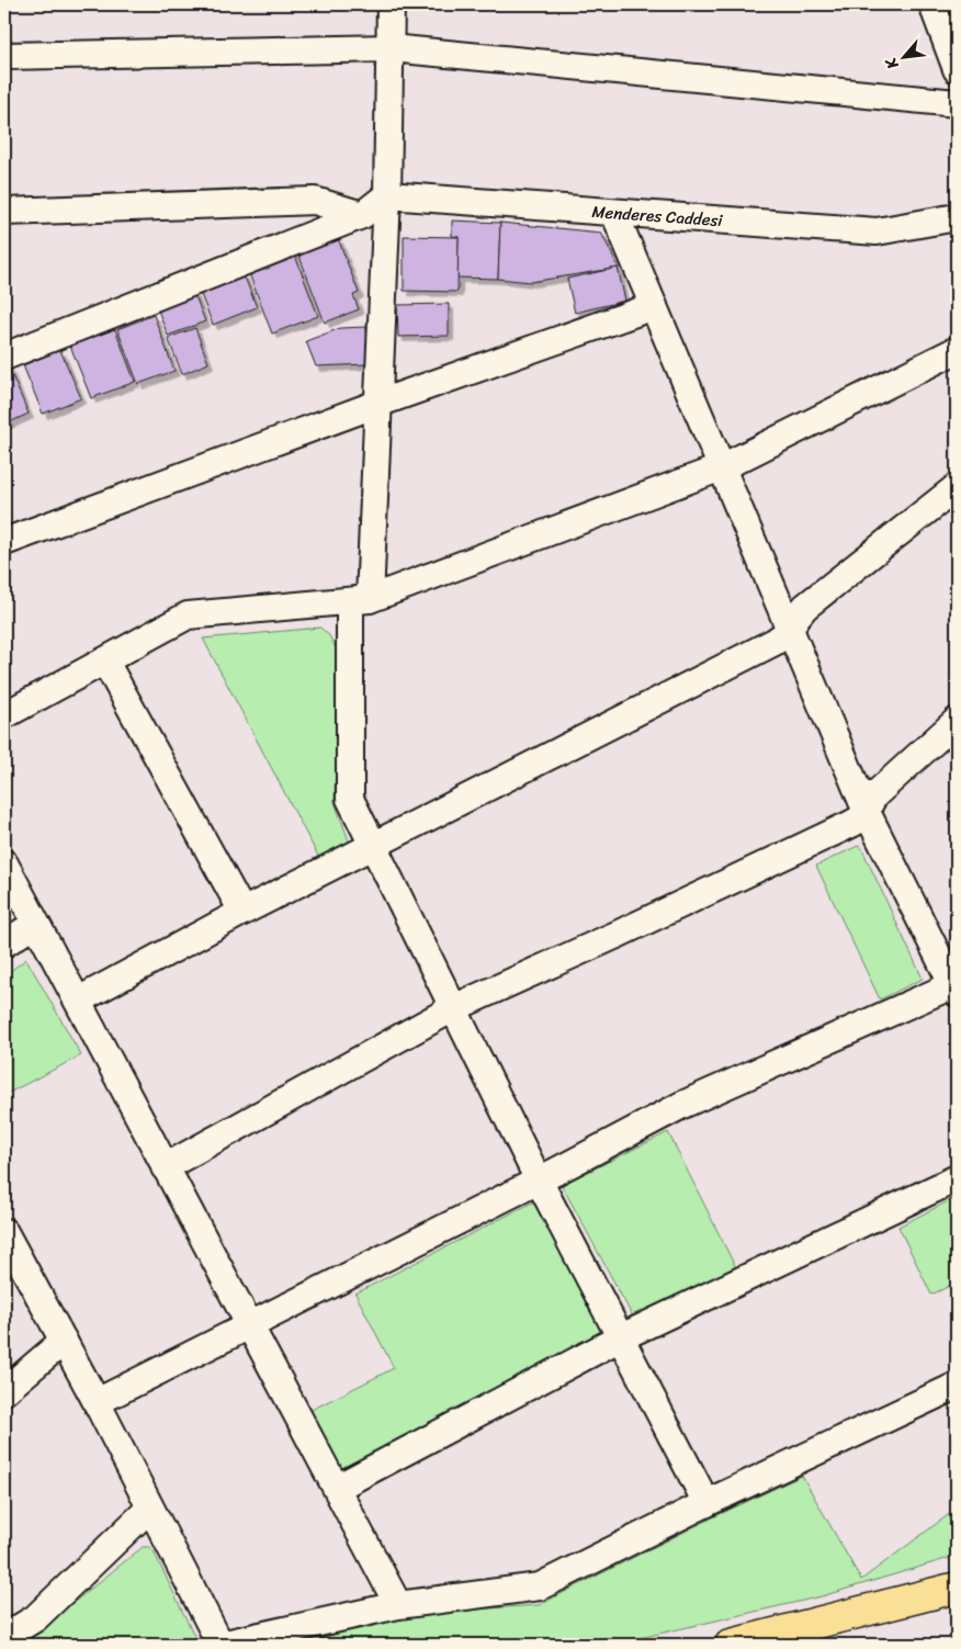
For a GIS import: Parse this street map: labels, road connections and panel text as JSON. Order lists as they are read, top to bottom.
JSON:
{
  "streets": {
    "street": ["Menderes Caddesi"]
  },
  "north": "bottom left"
}
